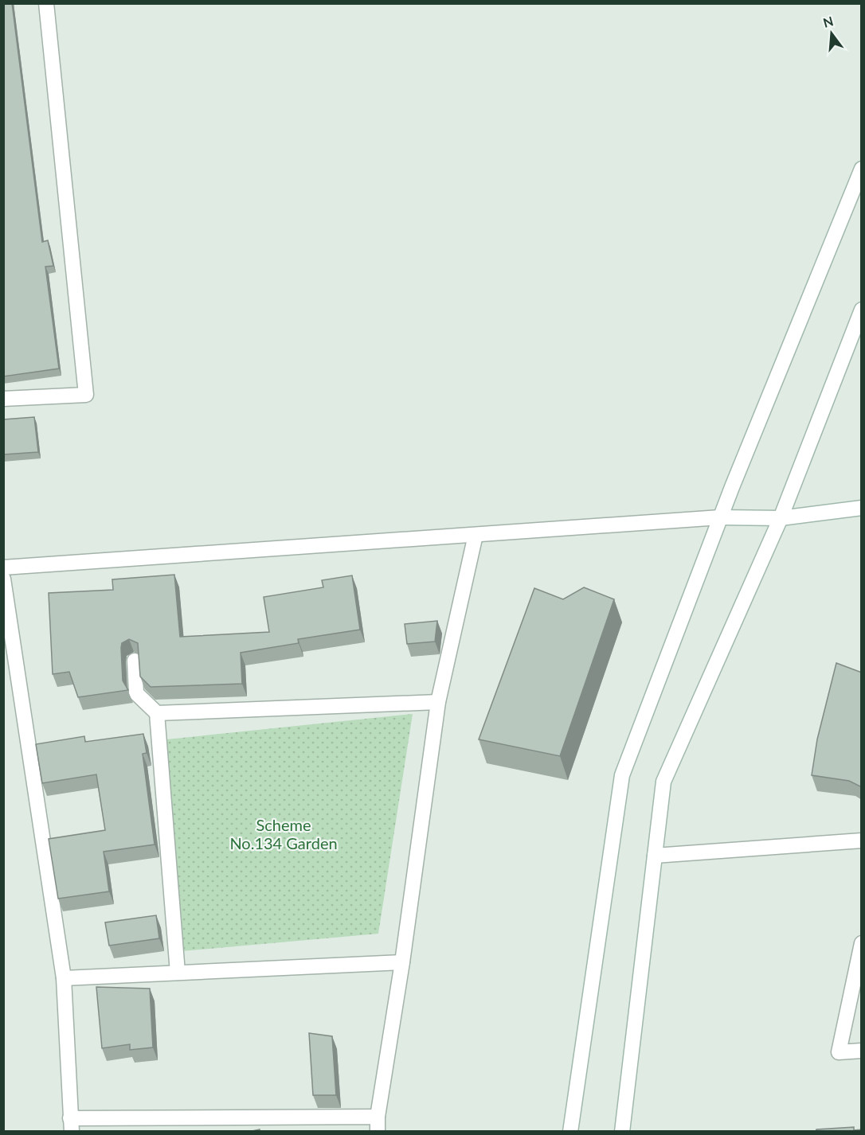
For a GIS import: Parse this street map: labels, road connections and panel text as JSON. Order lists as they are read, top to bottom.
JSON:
{
  "parks": ["Scheme No.134 Garden"],
  "north": "top"
}
